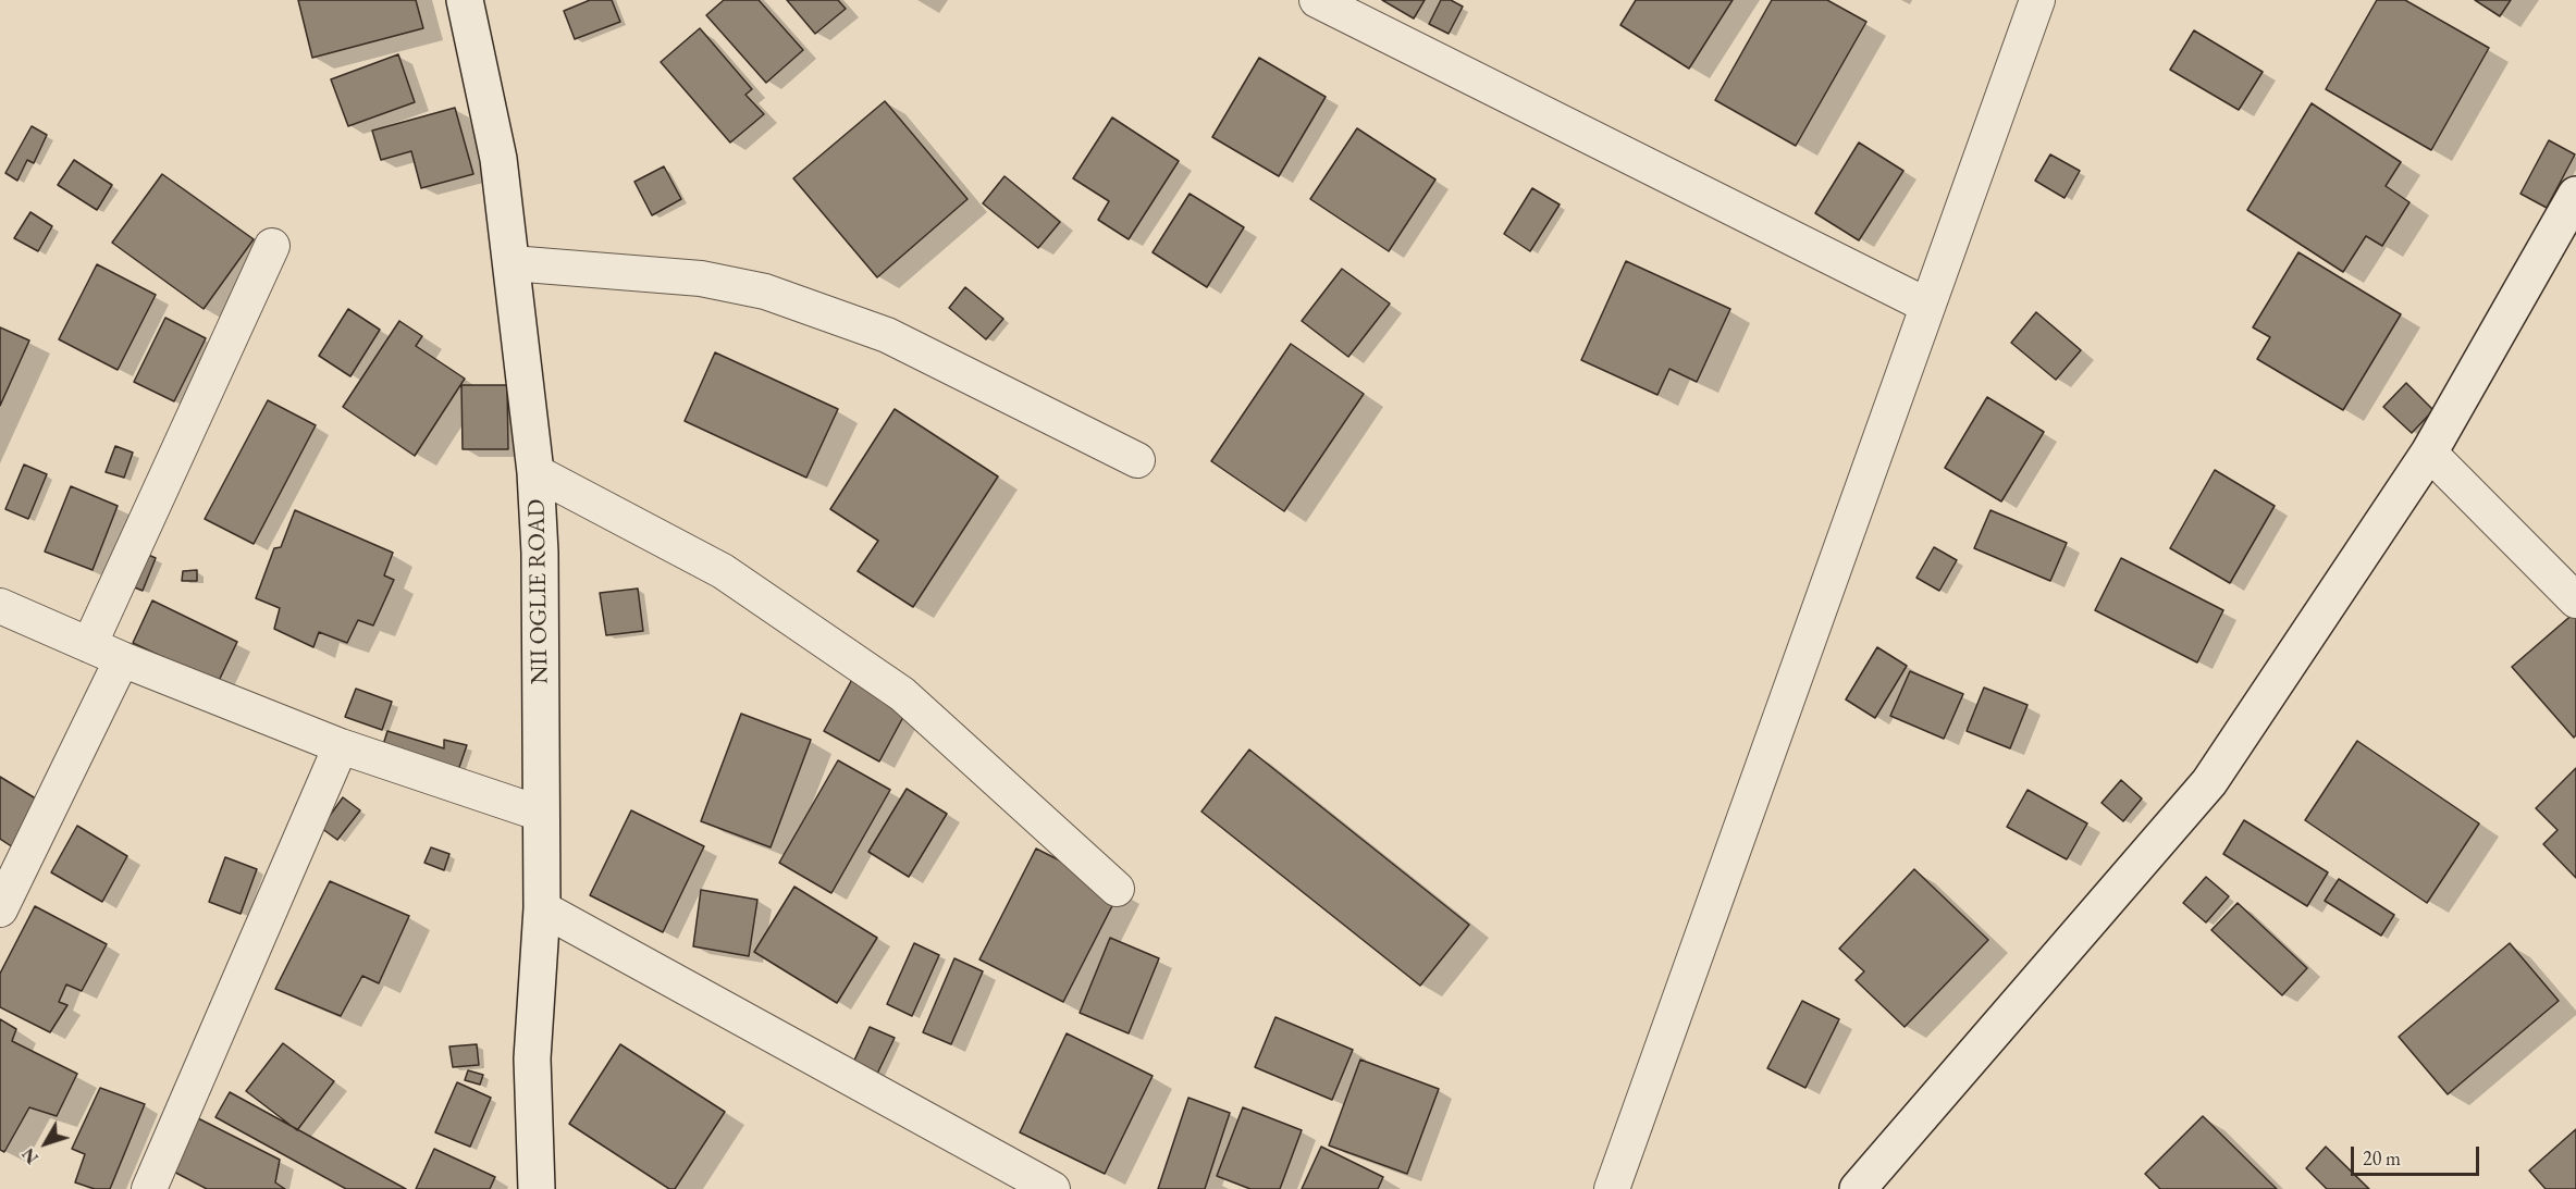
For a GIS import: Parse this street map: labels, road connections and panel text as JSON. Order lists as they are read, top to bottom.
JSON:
{
  "streets": {
    "street": ["NII OGLIE ROAD"]
  },
  "scale_bar": "20 m",
  "north": "bottom left"
}
